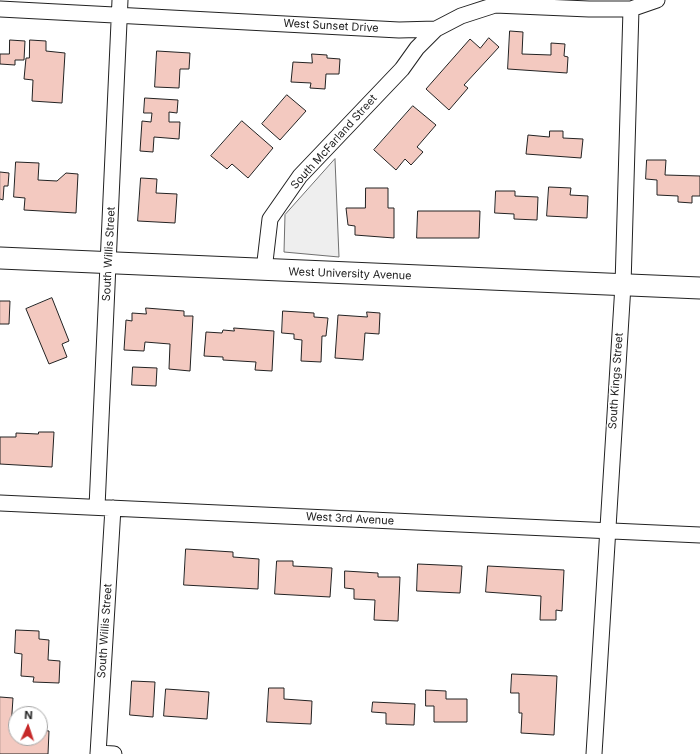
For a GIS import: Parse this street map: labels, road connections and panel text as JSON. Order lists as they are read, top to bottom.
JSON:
{
  "streets": {
    "street": [
      "West Sunset Drive",
      "South McFarland Street",
      "South Willis Street",
      "West University Avenue",
      "South Kings Street",
      "West 3rd Avenue"
    ]
  },
  "crossings": [
    ["West Sunset Drive", "South McFarland Street"],
    ["West Sunset Drive", "South Willis Street"],
    ["West Sunset Drive", "South Kings Street"],
    ["South McFarland Street", "West University Avenue"],
    ["South Willis Street", "West University Avenue"],
    ["South Willis Street", "West 3rd Avenue"],
    ["West University Avenue", "South Kings Street"],
    ["South Kings Street", "West 3rd Avenue"]
  ],
  "north": "top"
}
